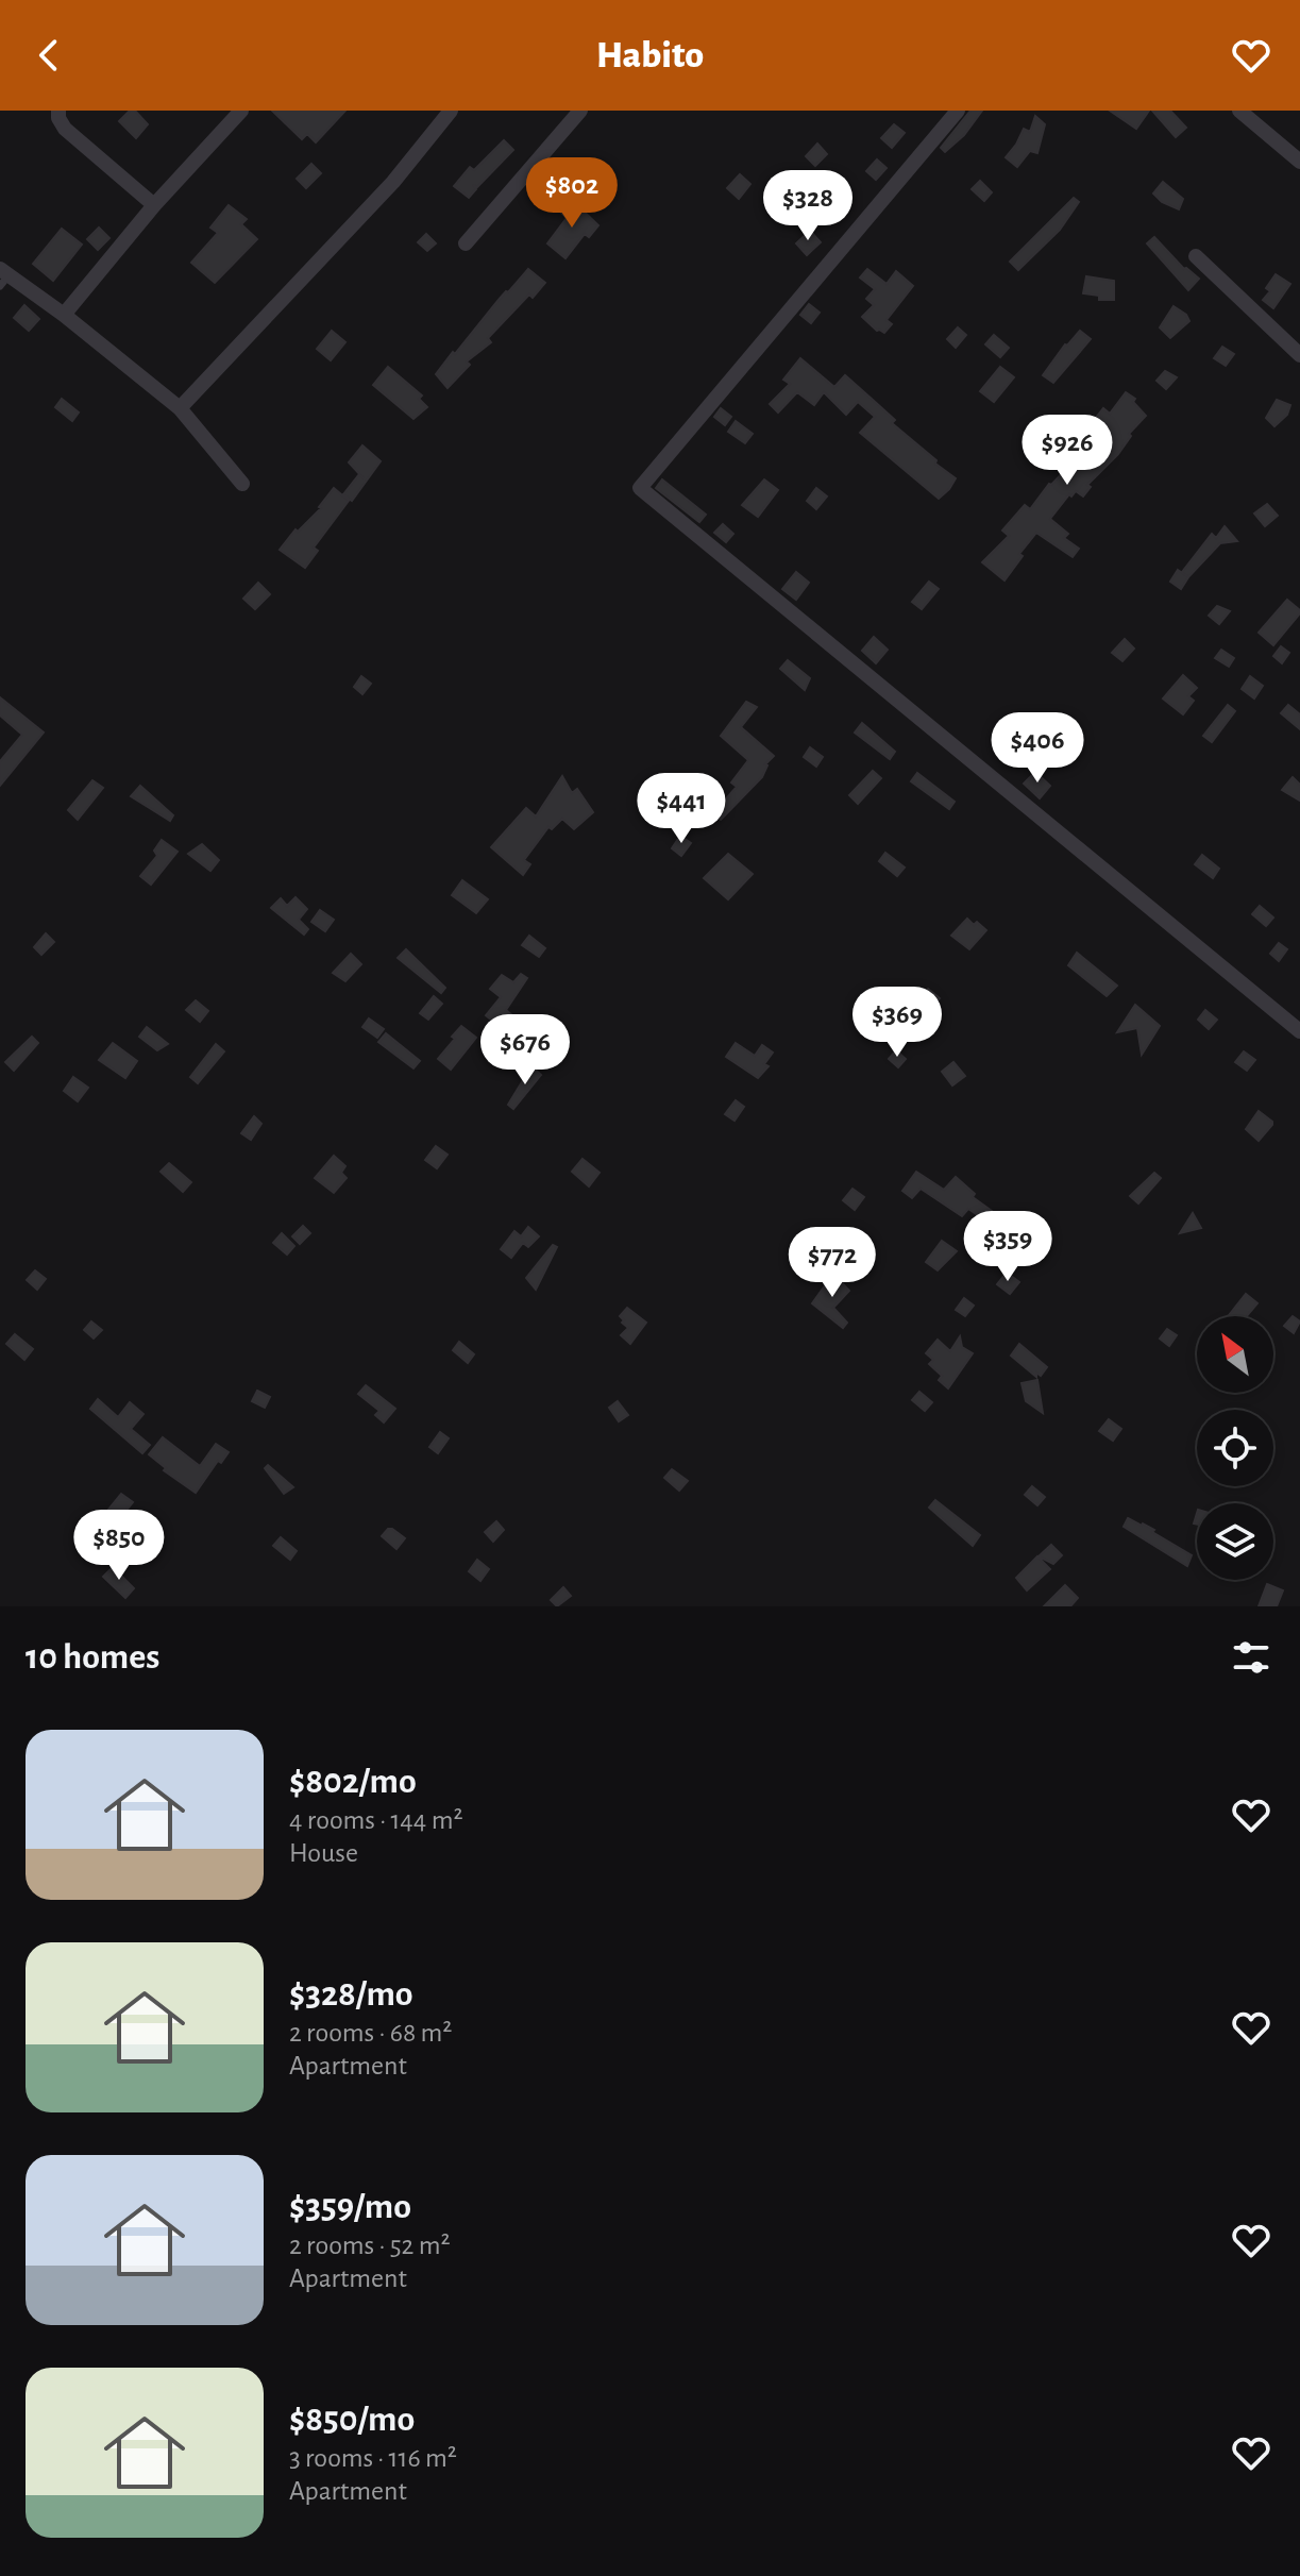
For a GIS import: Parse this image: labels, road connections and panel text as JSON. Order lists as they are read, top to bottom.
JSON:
{
  "north": "top left",
  "page": {
    "header": "Habito",
    "price": [
      "$802",
      "$328",
      "$926",
      "$406",
      "$441",
      "$369",
      "$676",
      "$359",
      "$772",
      "$850"
    ],
    "heading": "10 homes",
    "list": [
      {
        "name": "$802/mo",
        "note": "4 rooms · 144 m² · House"
      },
      {
        "name": "$328/mo",
        "note": "2 rooms · 68 m² · Apartment"
      },
      {
        "name": "$359/mo",
        "note": "2 rooms · 52 m² · Apartment"
      },
      {
        "name": "$850/mo",
        "note": "3 rooms · 116 m² · Apartment"
      }
    ]
  }
}
